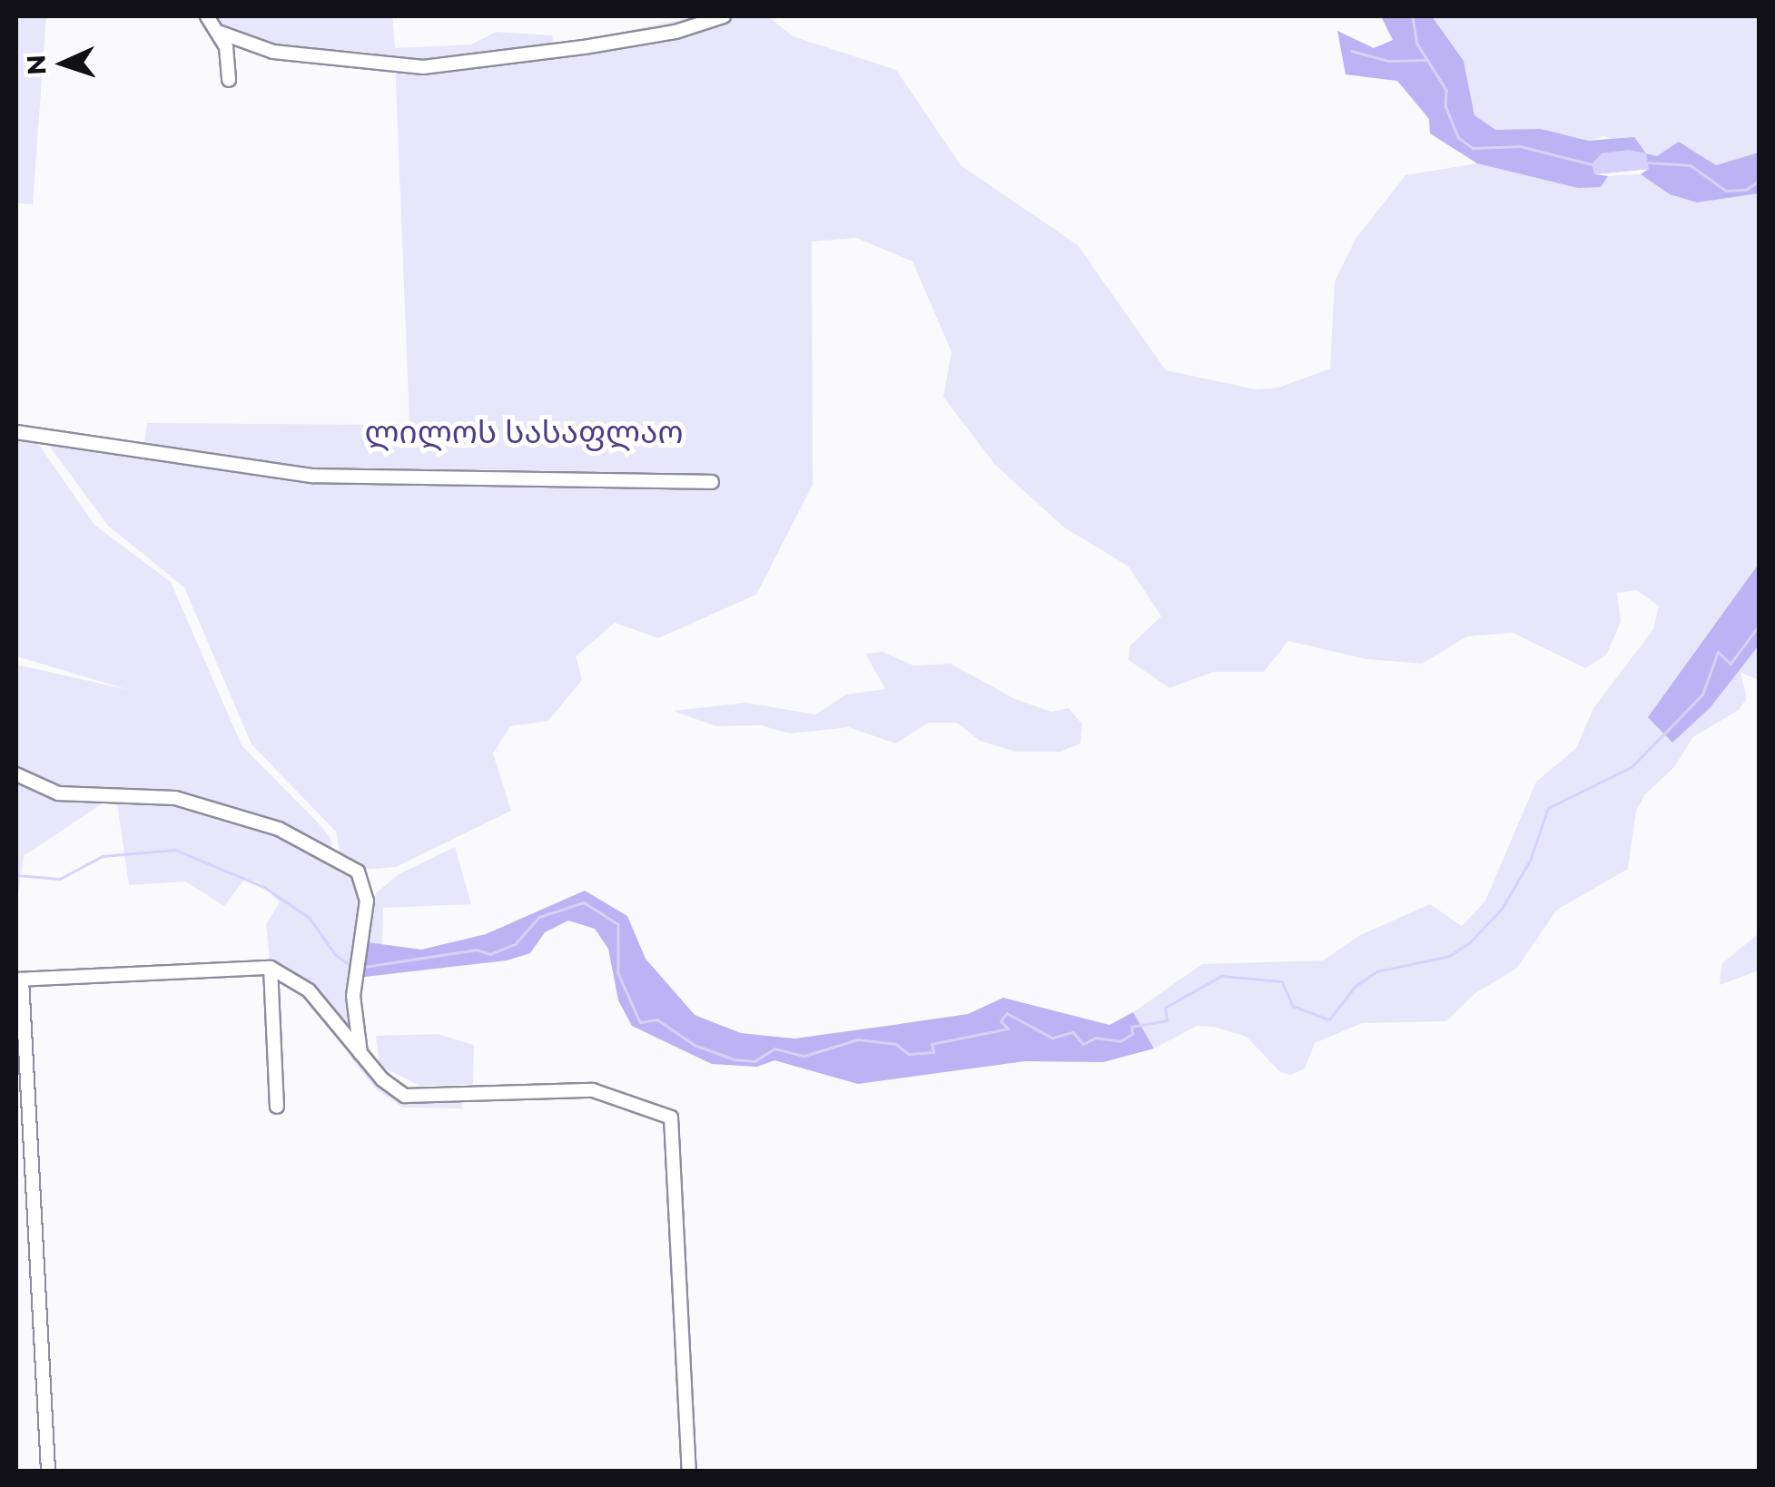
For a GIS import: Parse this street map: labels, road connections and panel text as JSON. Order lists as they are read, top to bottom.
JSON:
{
  "parks": ["ლილოს სასაფლაო"],
  "north": "left"
}
